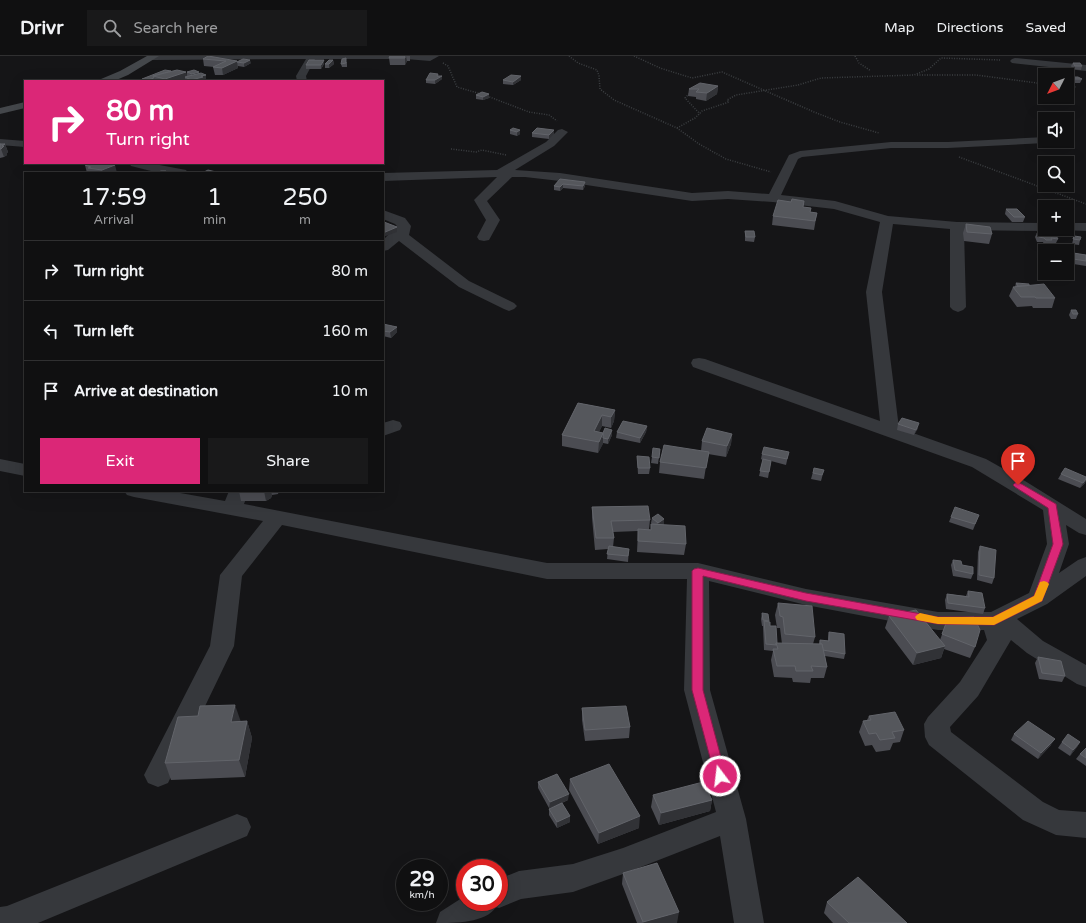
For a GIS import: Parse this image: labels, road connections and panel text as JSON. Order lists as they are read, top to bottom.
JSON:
{
  "north": "bottom left",
  "page": {
    "header": "Drivr",
    "search": "Search here",
    "nav": ["Map", "Directions", "Saved"],
    "map_buttons": ["+", "−"],
    "turn": ["80 m", "Turn right"],
    "eta": [
      "17:59",
      "Arrival",
      "1",
      "min",
      "250",
      "m"
    ],
    "list": [
      {
        "name": "Turn right",
        "value": "80 m"
      },
      {
        "name": "Turn left",
        "value": "160 m"
      },
      {
        "name": "Arrive at destination",
        "value": "10 m"
      }
    ],
    "buttons": ["Exit", "Share"],
    "speed": "29 km/h",
    "limit": "30"
  }
}
